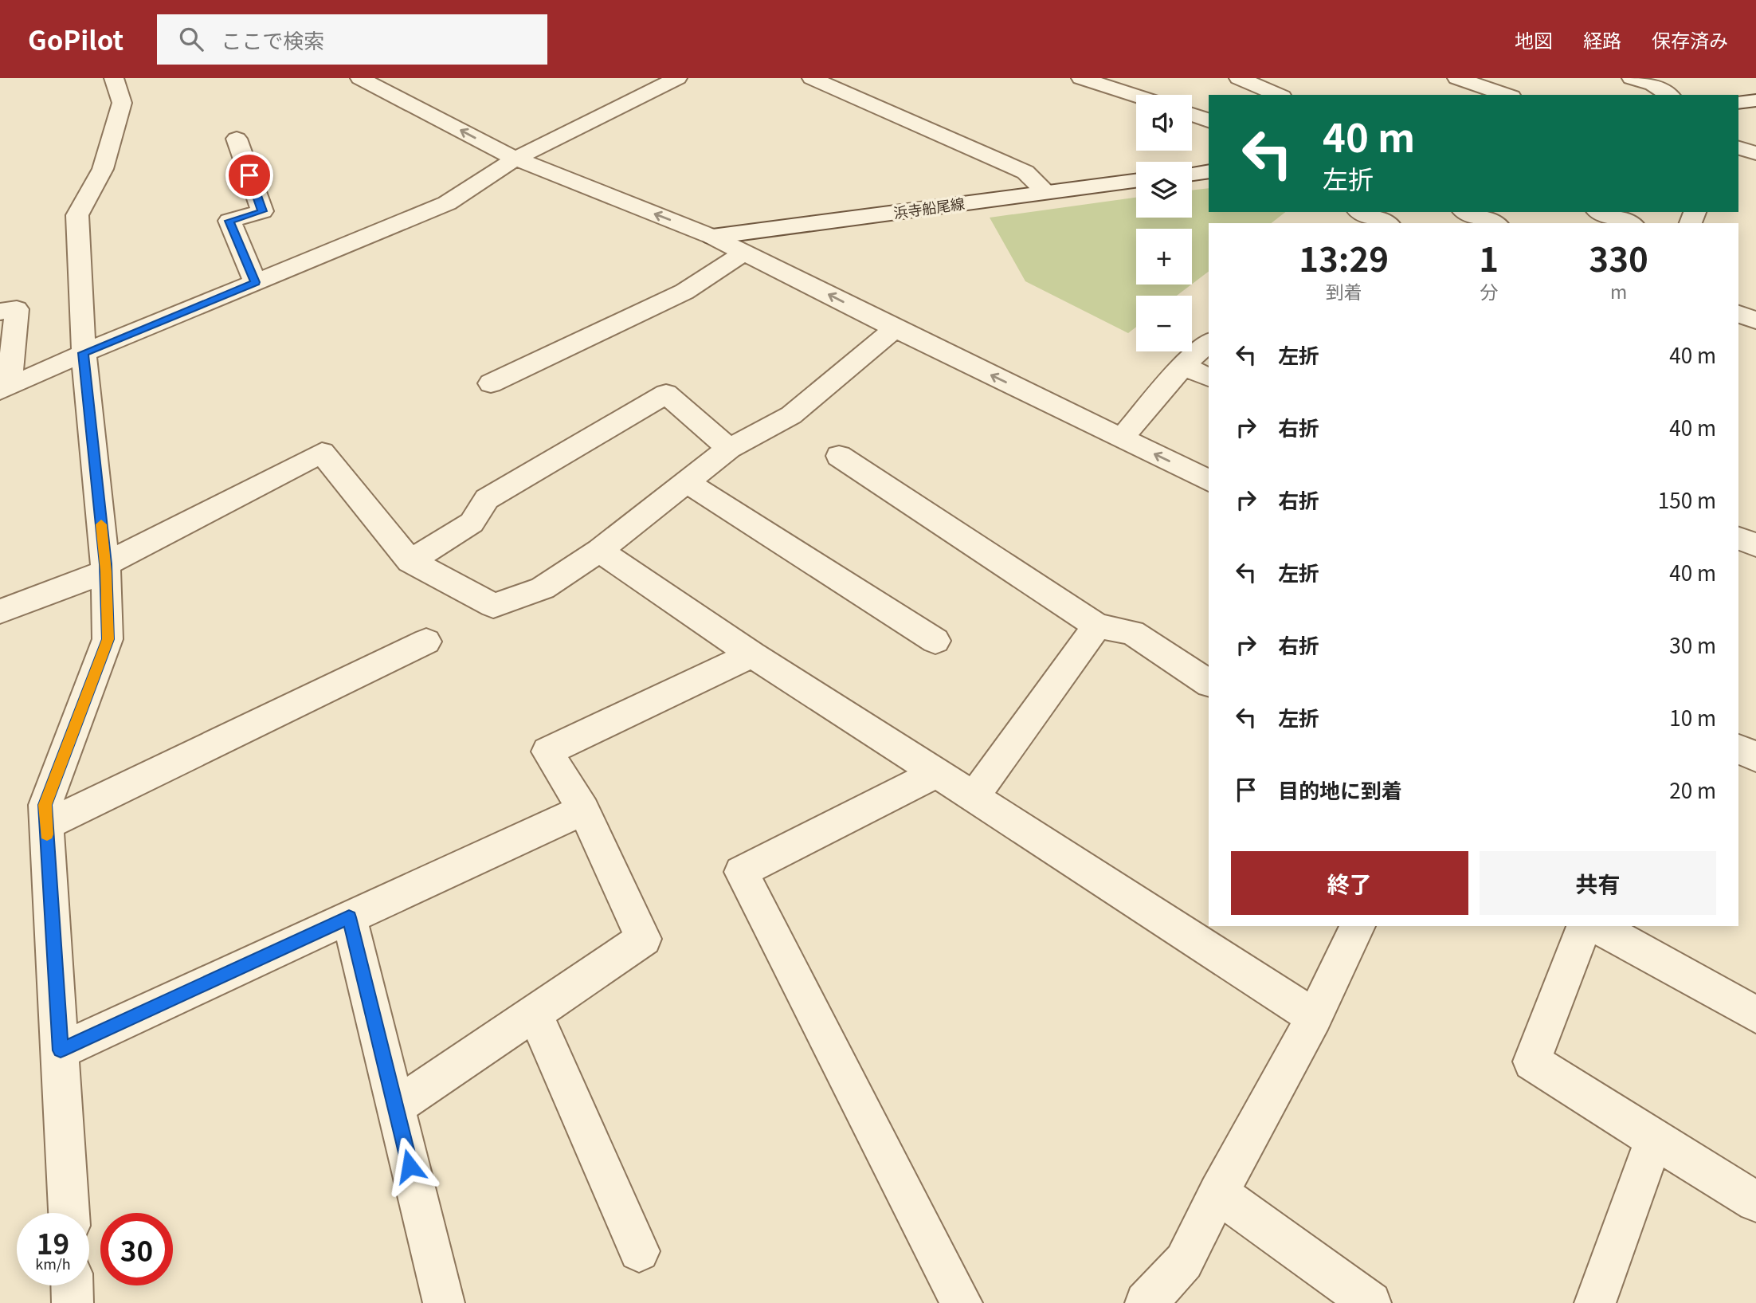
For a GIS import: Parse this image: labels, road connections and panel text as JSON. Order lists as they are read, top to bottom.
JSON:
{
  "streets": {
    "street": ["浜寺船尾線"]
  },
  "page": {
    "header": "GoPilot",
    "search": "ここで検索",
    "nav": ["地図", "経路", "保存済み"],
    "map_buttons": ["+", "−"],
    "turn": ["40 m", "左折"],
    "eta": [
      "13:29",
      "到着",
      "1",
      "分",
      "330",
      "m"
    ],
    "list": [
      {
        "name": "左折",
        "value": "40 m"
      },
      {
        "name": "右折",
        "value": "40 m"
      },
      {
        "name": "右折",
        "value": "150 m"
      },
      {
        "name": "左折",
        "value": "40 m"
      },
      {
        "name": "右折",
        "value": "30 m"
      },
      {
        "name": "左折",
        "value": "10 m"
      },
      {
        "name": "目的地に到着",
        "value": "20 m"
      }
    ],
    "buttons": ["終了", "共有"],
    "speed": "19 km/h",
    "limit": "30"
  }
}
